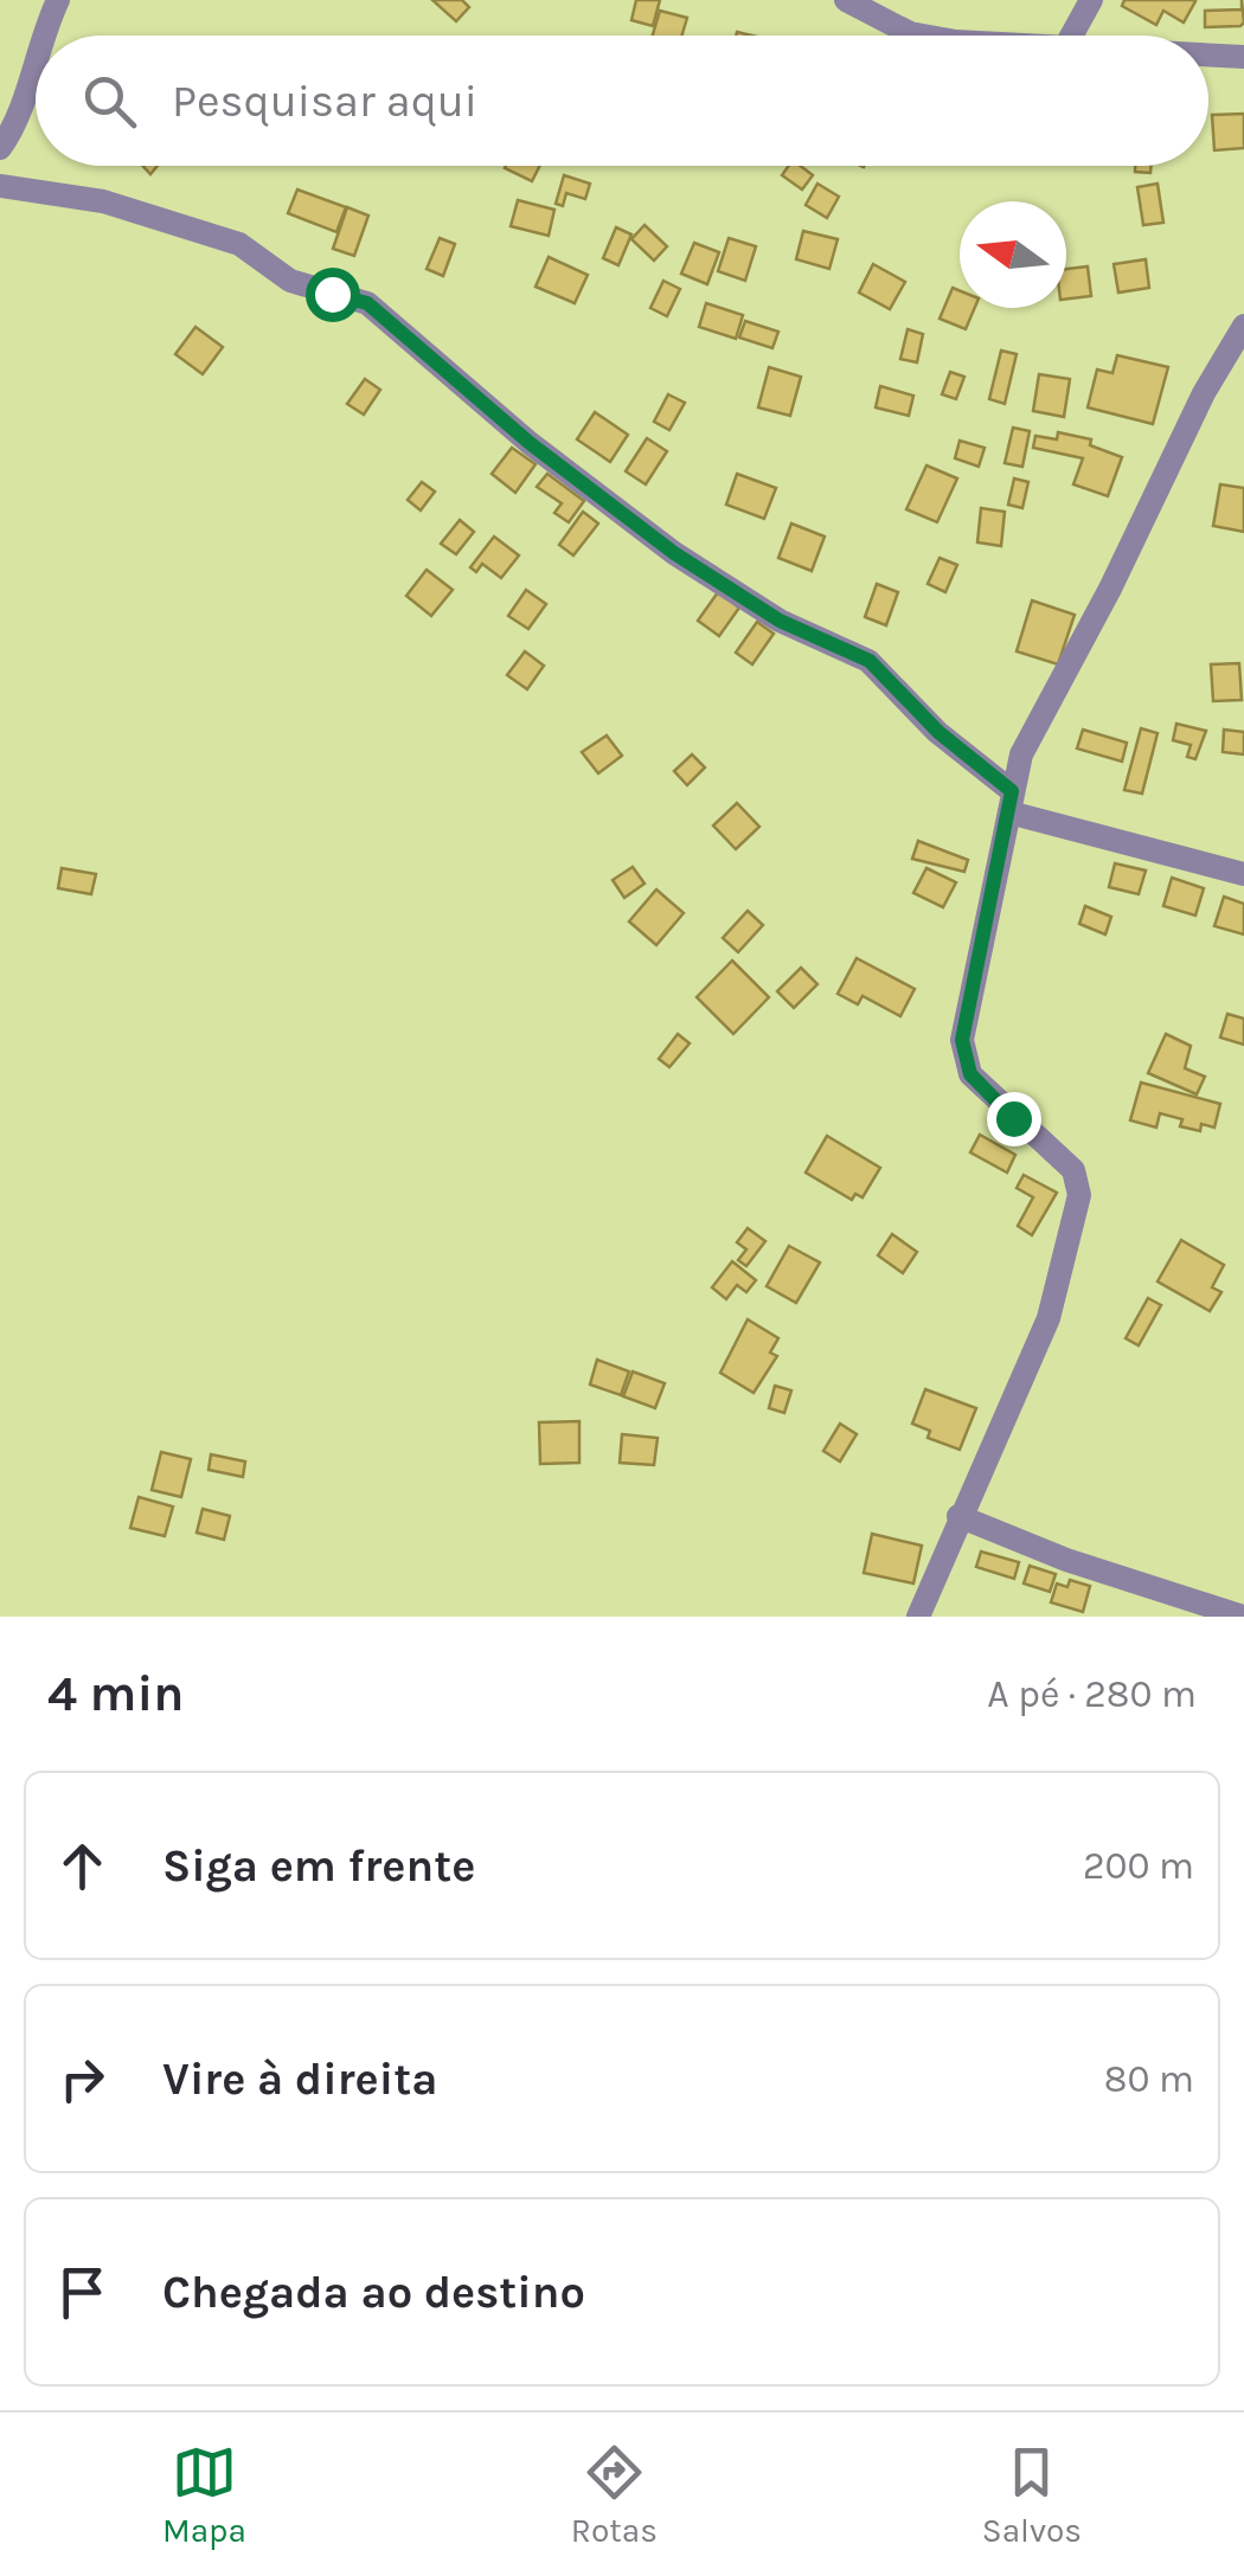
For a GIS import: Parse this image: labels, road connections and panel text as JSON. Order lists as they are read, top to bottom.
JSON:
{
  "north": "left",
  "page": {
    "search": "Pesquisar aqui",
    "heading": ["4 min", "A pé · 280 m"],
    "list": [
      ["Siga em frente", "200 m"],
      ["Vire à direita", "80 m"],
      "Chegada ao destino"
    ],
    "nav": ["Mapa", "Rotas", "Salvos"]
  }
}
